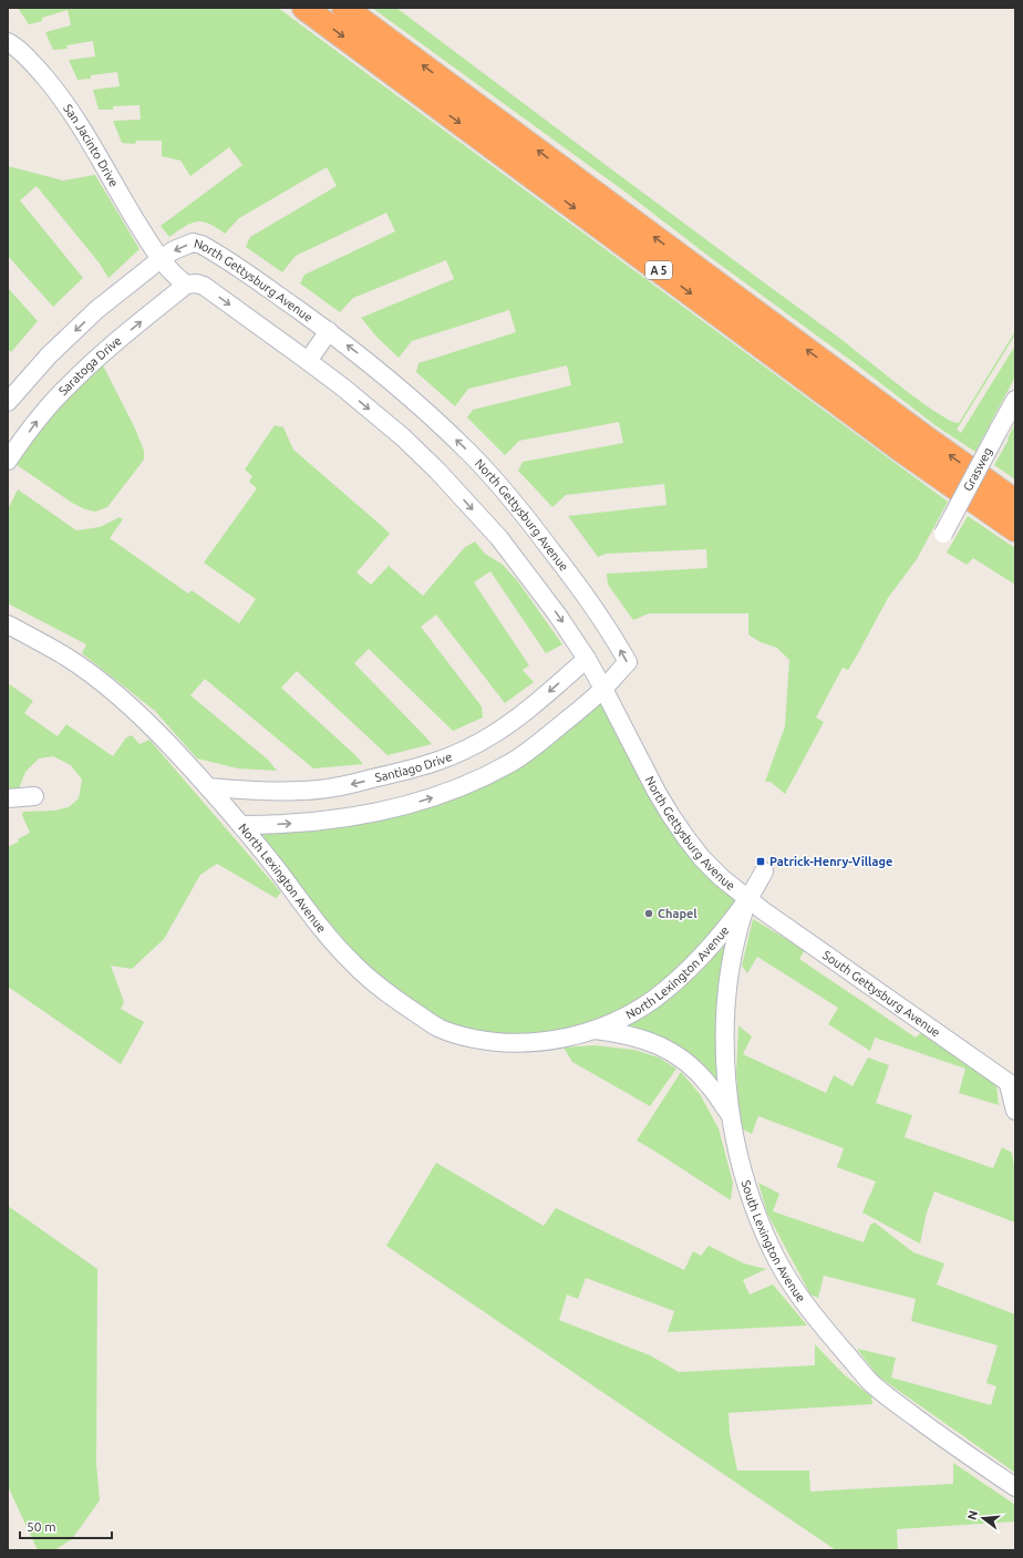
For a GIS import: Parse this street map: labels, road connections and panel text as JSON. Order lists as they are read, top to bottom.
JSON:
{
  "streets": {
    "highway": ["A 5"],
    "street": [
      "San Jacinto Drive",
      "North Gettysburg Avenue",
      "Saratoga Drive",
      "Grasweg",
      "Santiago Drive",
      "North Lexington Avenue",
      "South Gettysburg Avenue",
      "South Lexington Avenue"
    ]
  },
  "crossings": [
    ["San Jacinto Drive", "North Gettysburg Avenue"],
    ["North Gettysburg Avenue", "Saratoga Drive"],
    ["North Gettysburg Avenue", "Santiago Drive"],
    ["North Gettysburg Avenue", "North Lexington Avenue"],
    ["North Gettysburg Avenue", "South Gettysburg Avenue"],
    ["North Gettysburg Avenue", "South Lexington Avenue"],
    ["Santiago Drive", "North Lexington Avenue"],
    ["North Lexington Avenue", "South Gettysburg Avenue"],
    ["North Lexington Avenue", "South Lexington Avenue"],
    ["South Gettysburg Avenue", "South Lexington Avenue"]
  ],
  "places": {
    "transit": ["Patrick-Henry-Village"],
    "other": ["Chapel"]
  },
  "scale_bar": "50 m",
  "north": "left"
}
